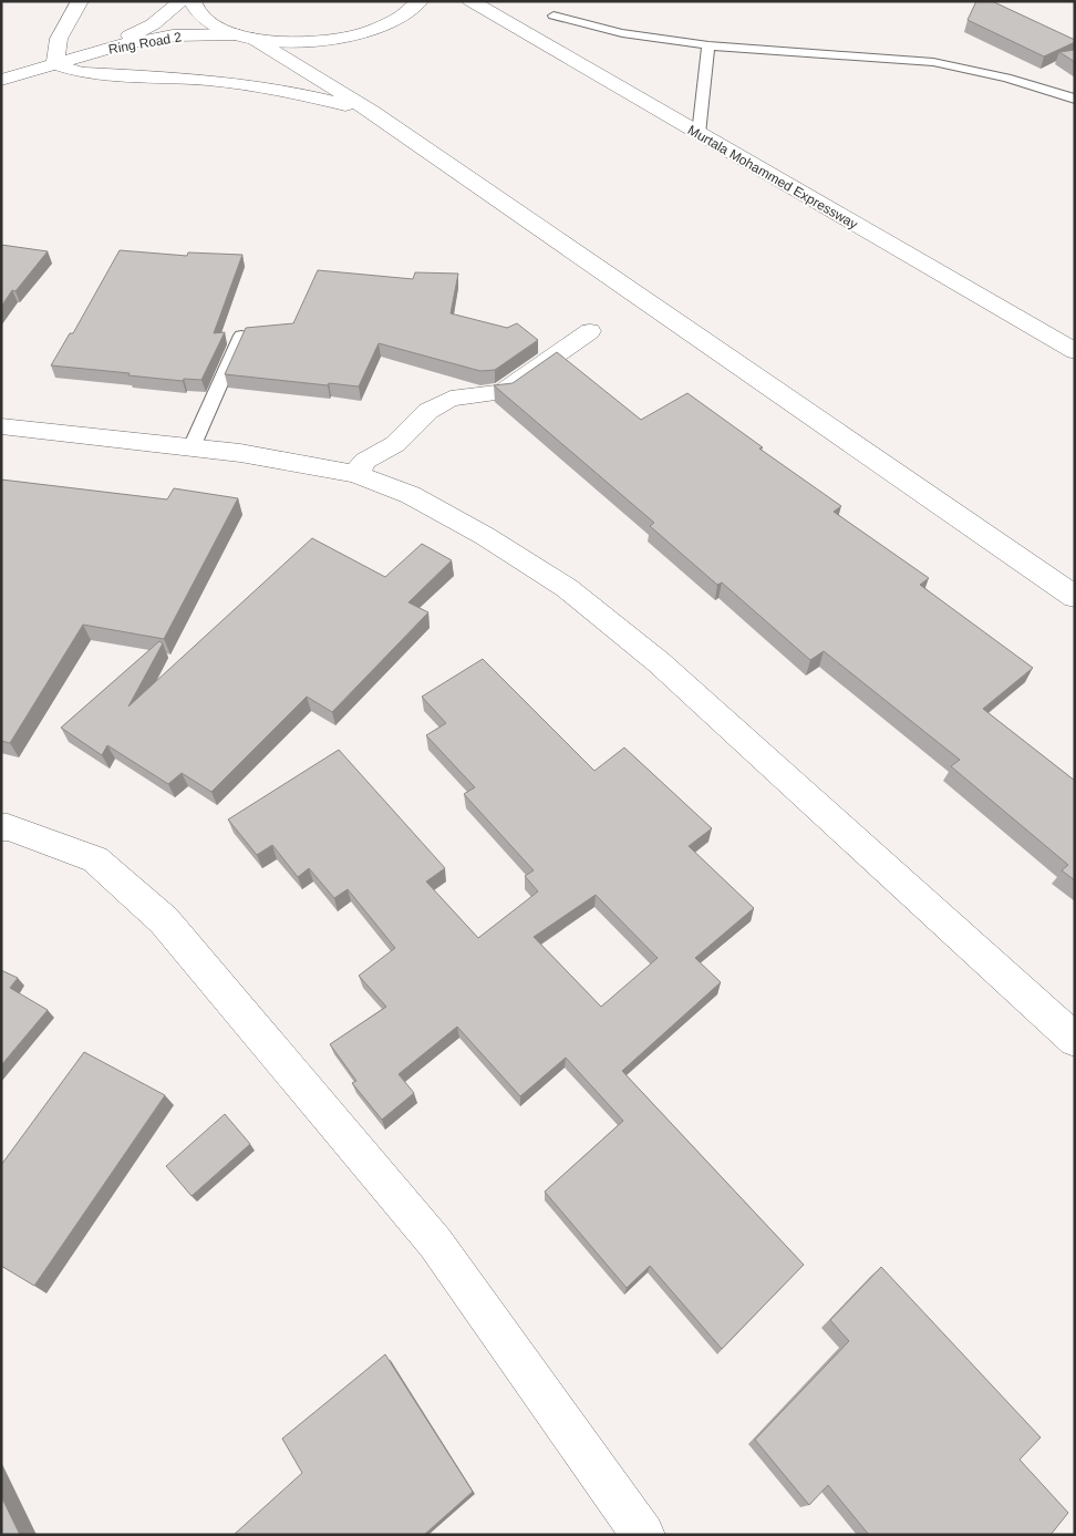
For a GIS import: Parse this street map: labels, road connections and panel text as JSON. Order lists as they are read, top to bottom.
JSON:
{
  "streets": {
    "main road": ["Ring Road 2", "Murtala Mohammed Expressway"]
  }
}
